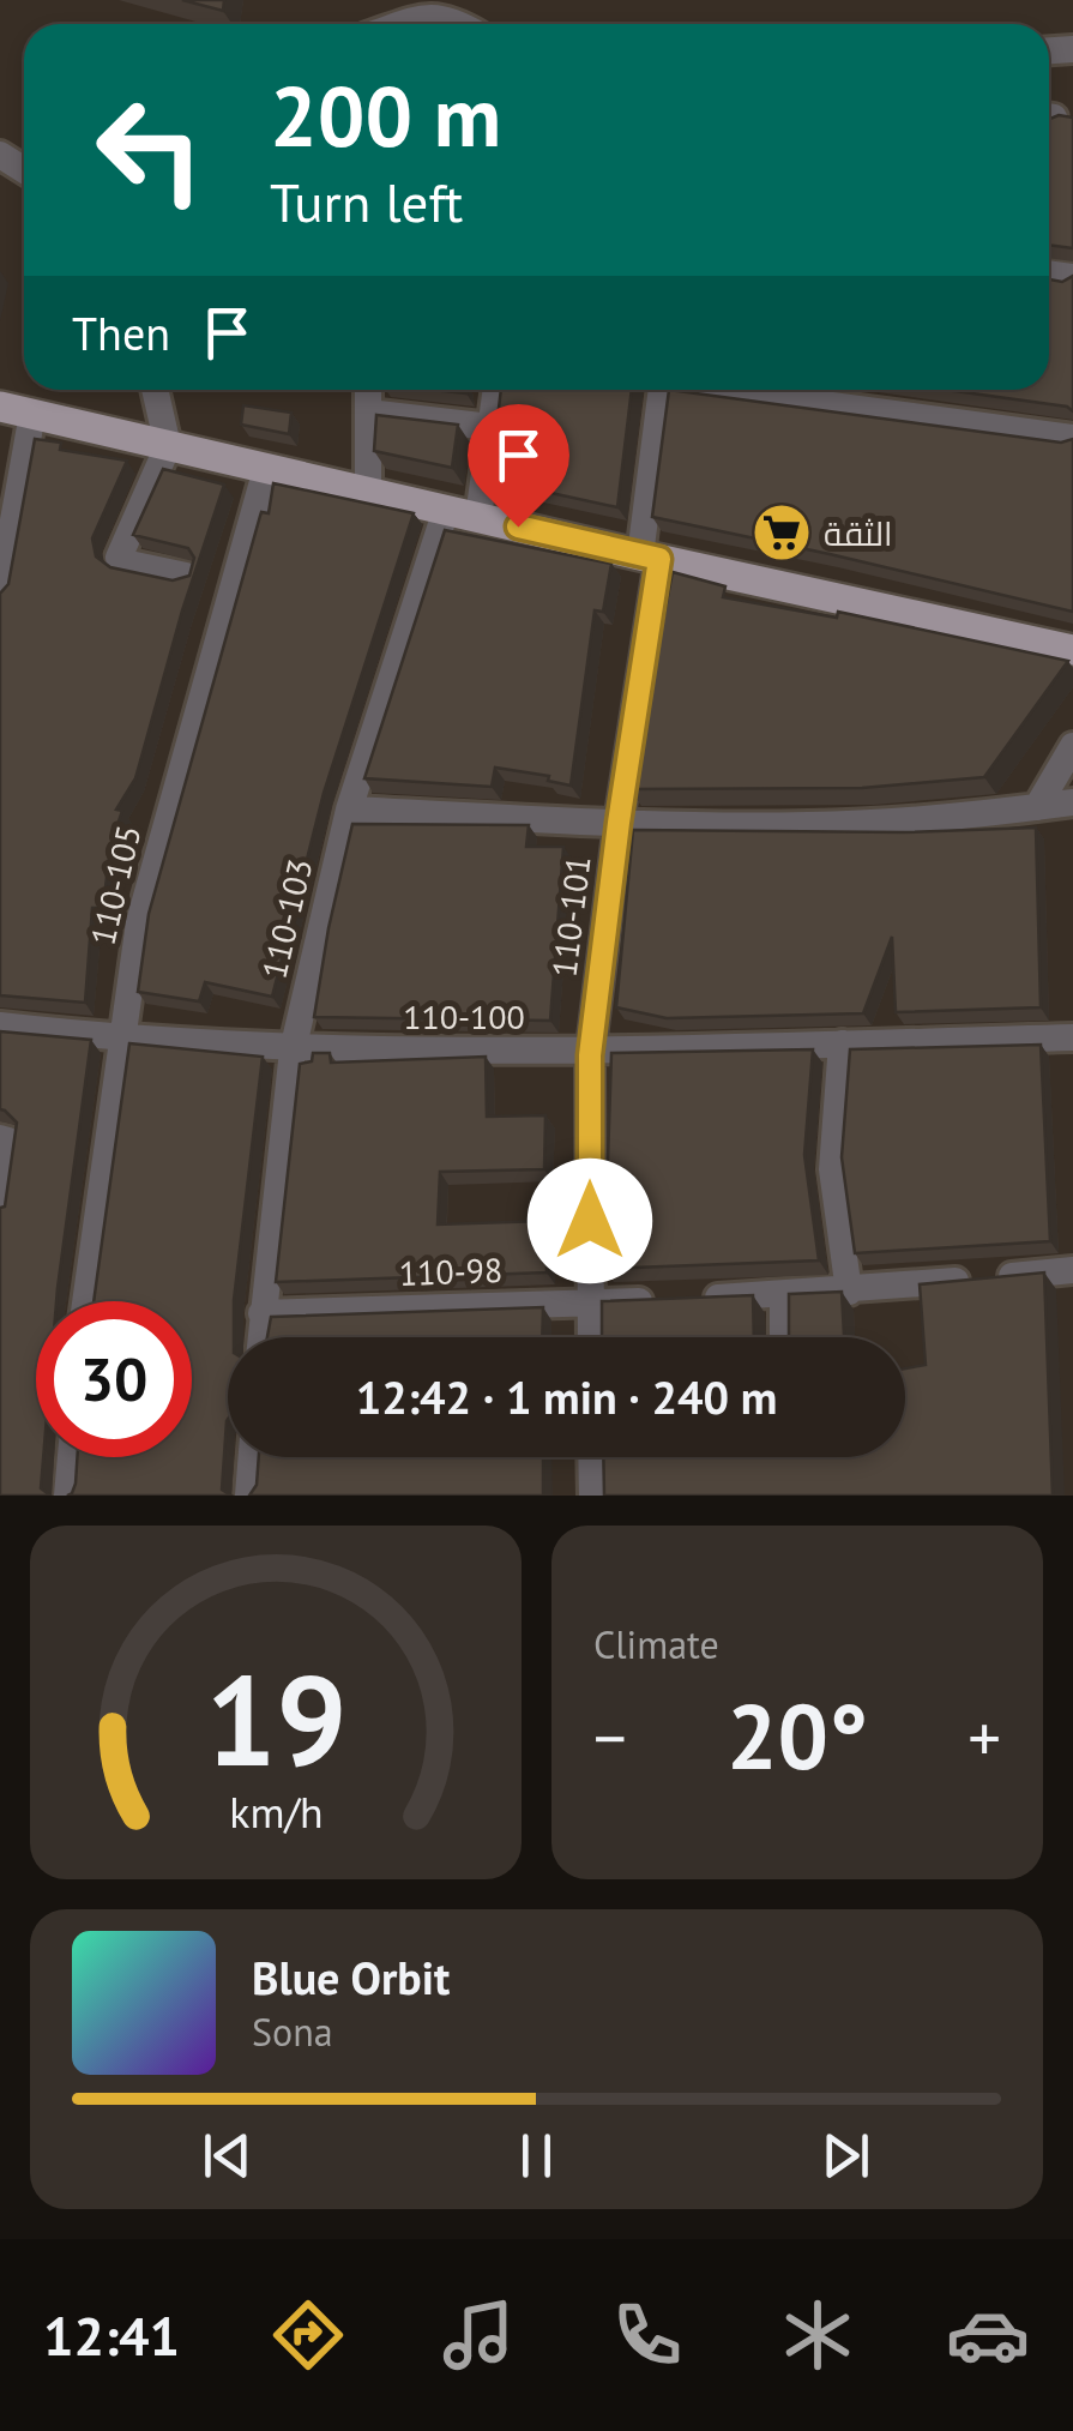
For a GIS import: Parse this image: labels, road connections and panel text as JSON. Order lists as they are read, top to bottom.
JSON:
{
  "streets": {
    "street": [
      "110-105",
      "110-101",
      "110-103",
      "110-100",
      "110-98"
    ]
  },
  "crossings": [
    ["110-105", "110-100"],
    ["110-101", "110-100"],
    ["110-101", "110-98"],
    ["110-103", "110-100"],
    ["110-103", "110-98"]
  ],
  "places": {
    "supermarket": ["الثقة"]
  },
  "page": {
    "turn": ["200 m", "Turn left"],
    "then": "Then",
    "limit": "30",
    "trip": "12:42 · 1 min · 240 m",
    "tile": "Climate",
    "heat": ["−", "20°", "+"],
    "song": ["Blue Orbit", "Sona"],
    "tabs": "12:41",
    "gauge": ["19", "km/h"]
  }
}
